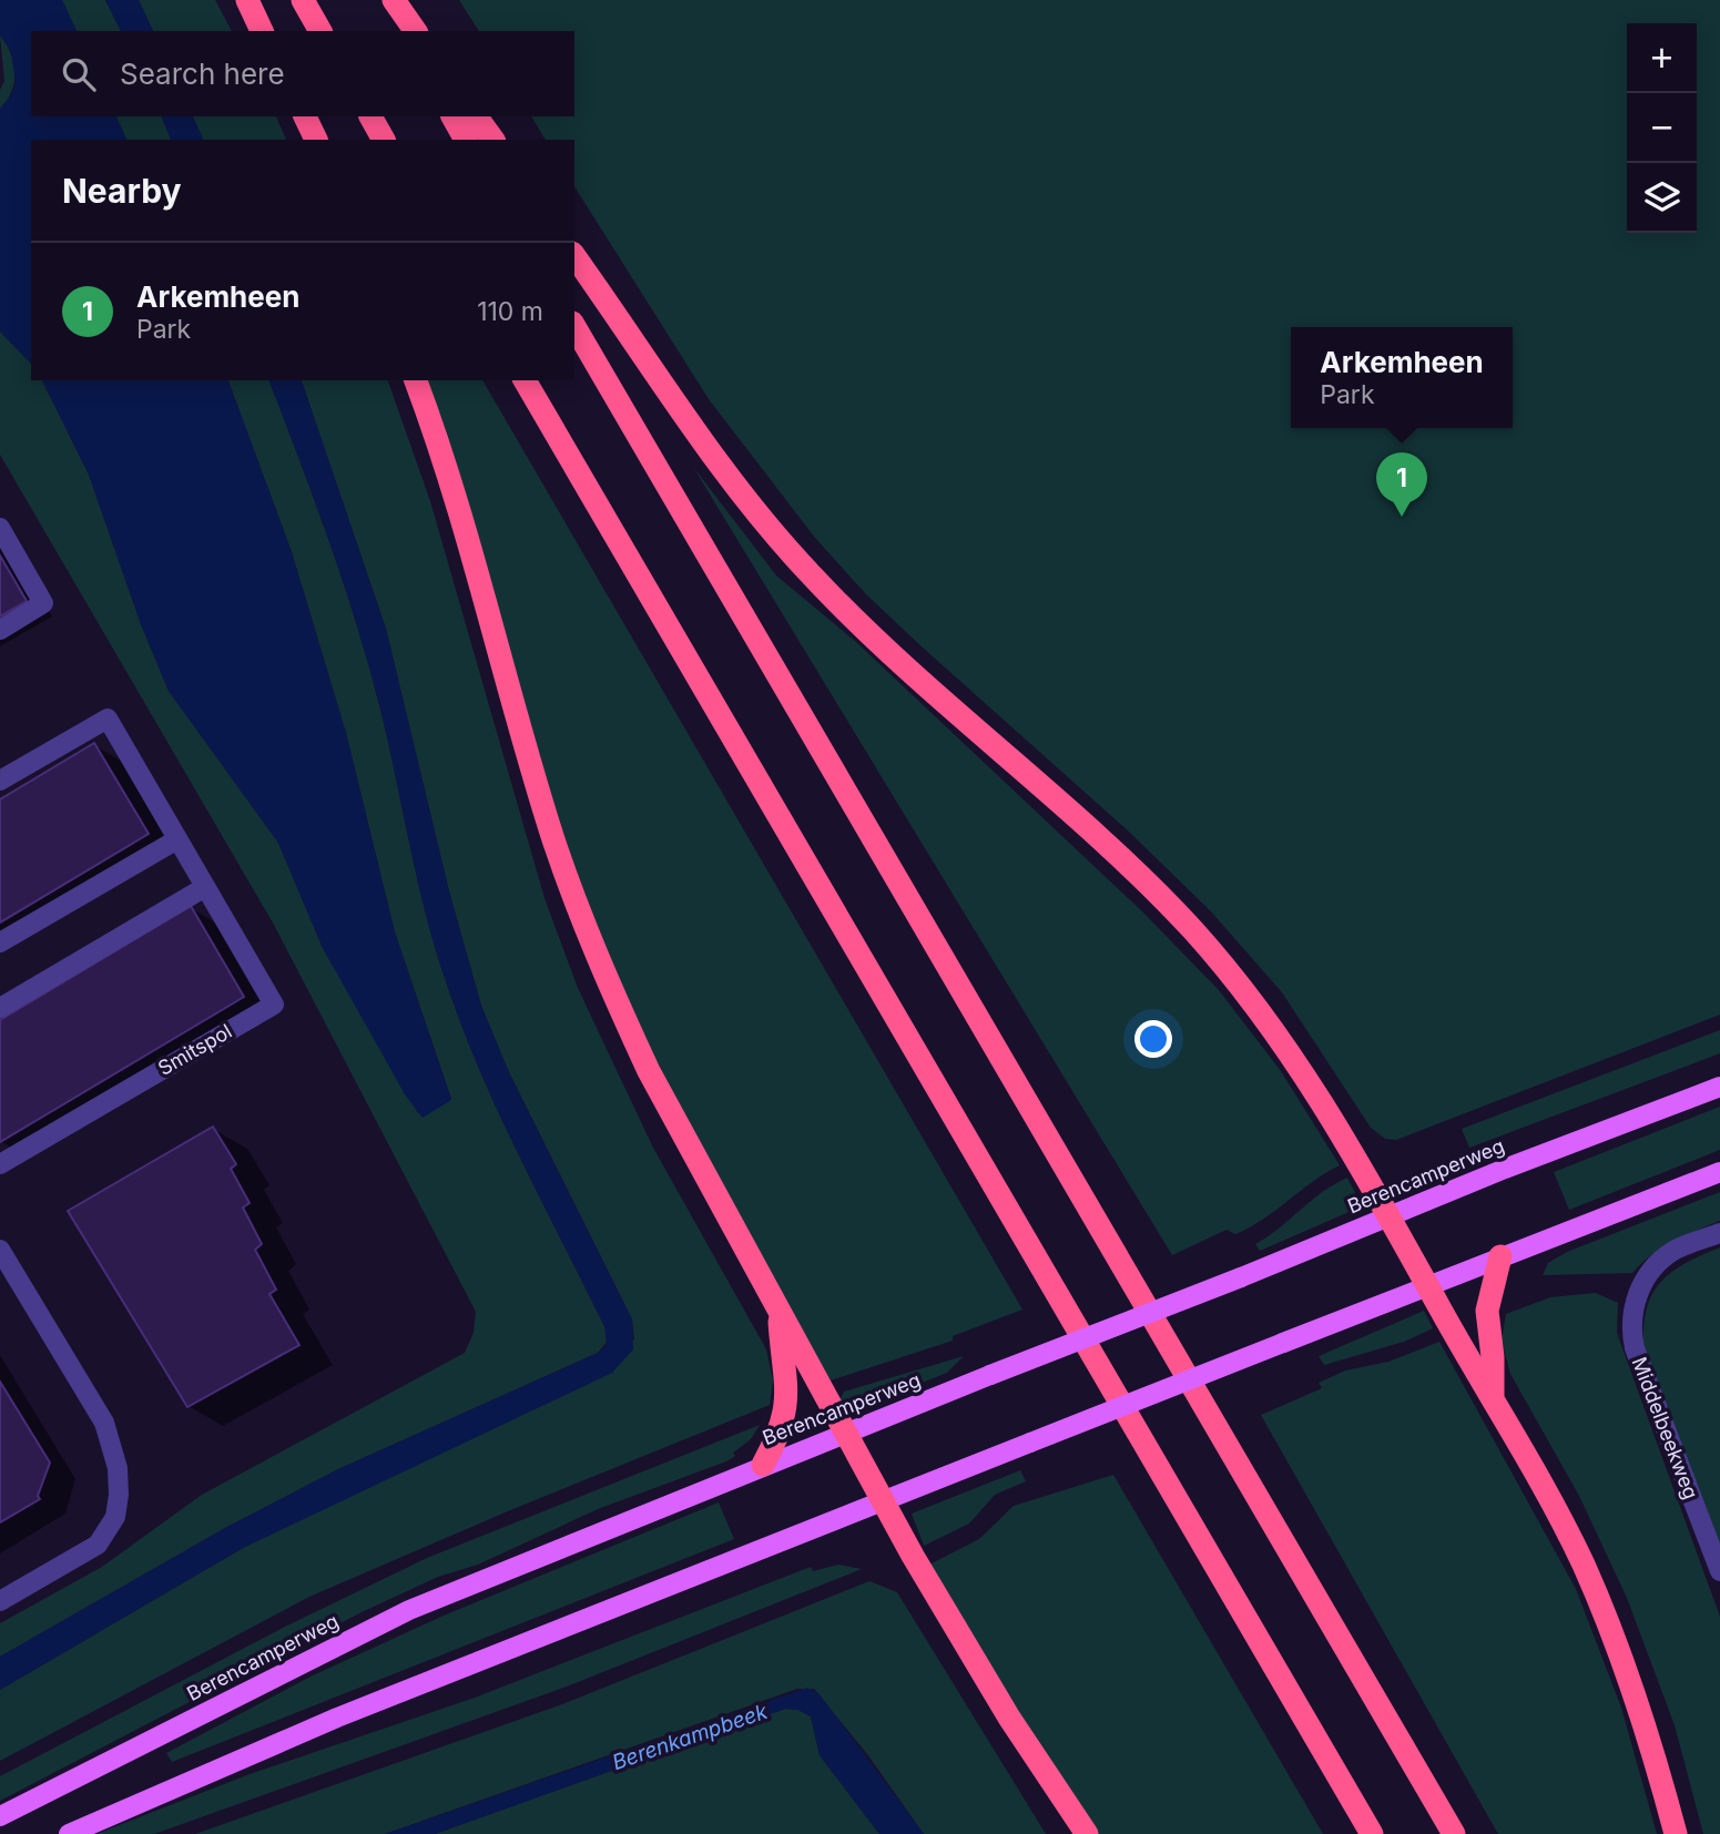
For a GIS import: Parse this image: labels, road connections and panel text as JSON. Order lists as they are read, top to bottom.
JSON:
{
  "streets": {
    "main road": ["Berencamperweg"],
    "street": ["Smitspol", "Middelbeekweg"]
  },
  "water": ["Berenkampbeek"],
  "page": {
    "map_buttons": ["+", "−"],
    "search": "Search here",
    "heading": "Nearby",
    "list": [
      {
        "mark": "1",
        "name": "Arkemheen",
        "note": "Park",
        "value": "110 m"
      }
    ],
    "popup": ["Arkemheen", "Park"],
    "pins": "1"
  }
}
